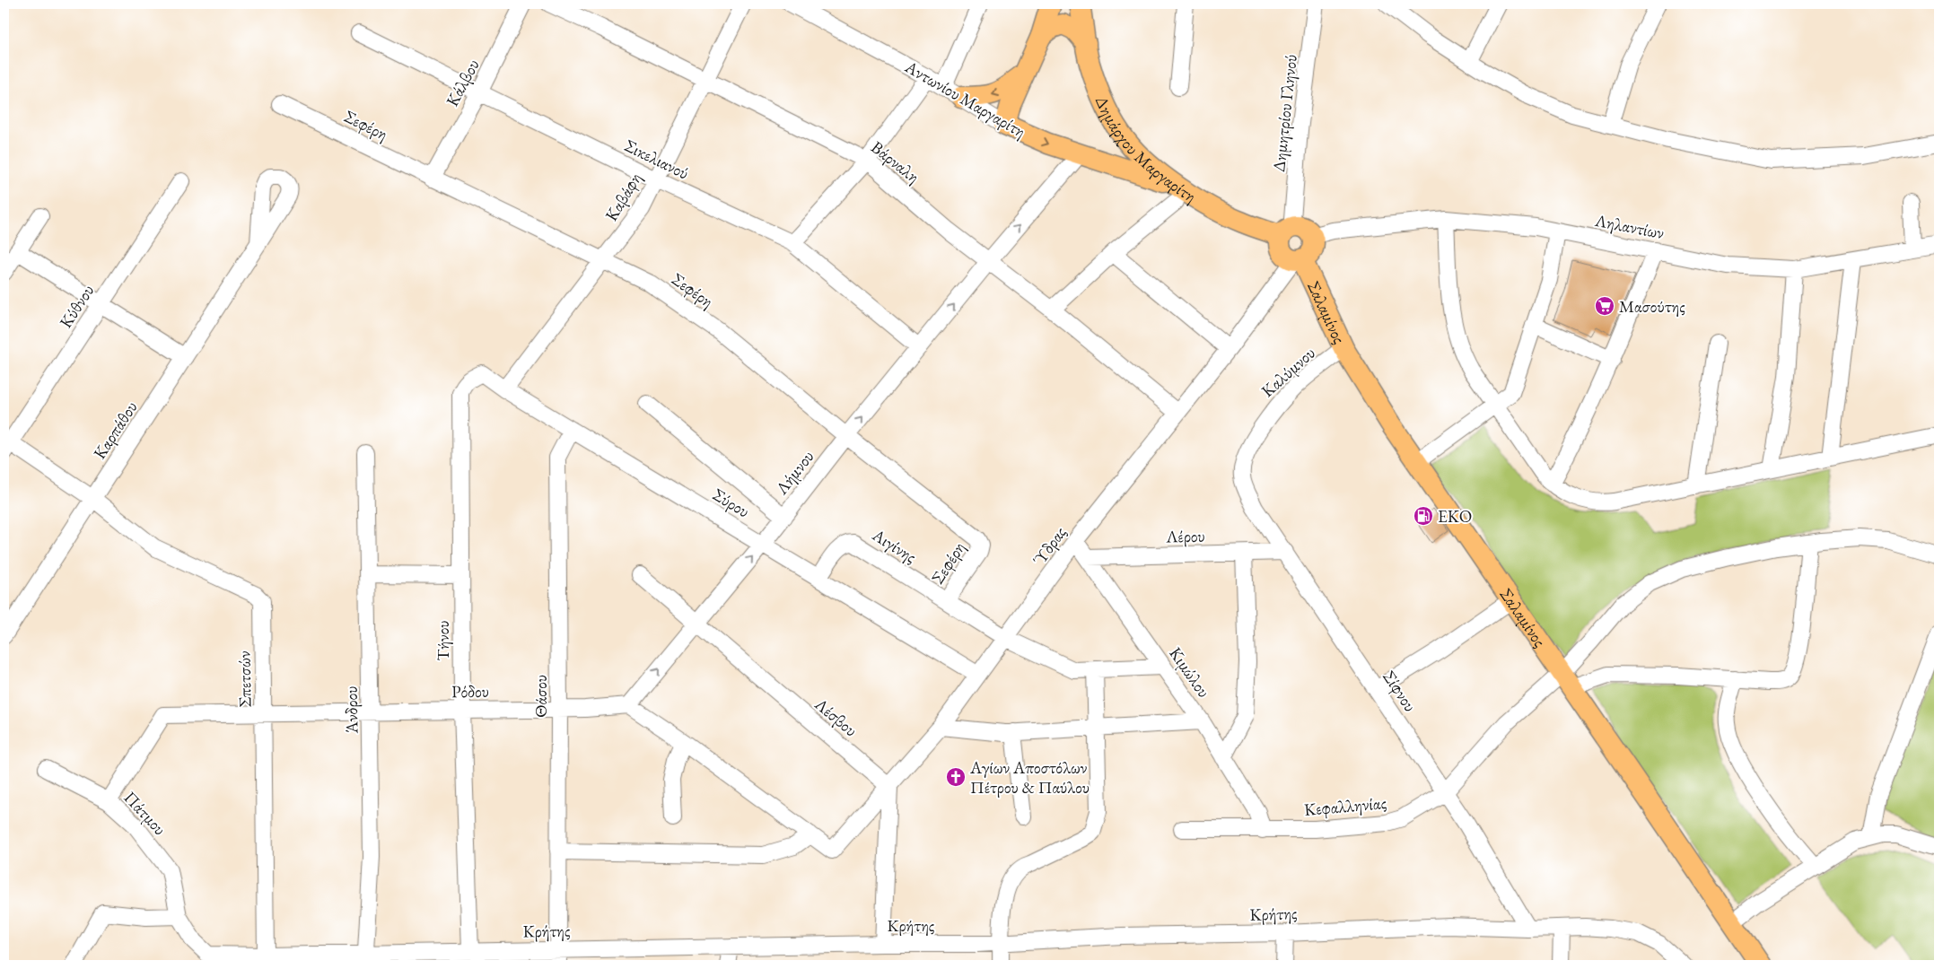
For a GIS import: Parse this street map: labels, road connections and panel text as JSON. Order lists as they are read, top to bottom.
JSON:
{
  "streets": {
    "main road": ["Αντωνίου Μαργαρίτη", "Δημάρχου Μαργαρίτη", "Σαλαμίνος"],
    "street": [
      "Κάλβου",
      "Δημητρίου Γληνού",
      "Σεφέρη",
      "Σικελιανού",
      "Βάρναλη",
      "Καβάφη",
      "Ληλαντίων",
      "Κύθνου",
      "Καλύμνου",
      "Καρπάθου",
      "Λήμνου",
      "Σύρου",
      "Λέρου",
      "Αιγίνης",
      "Ύδρας",
      "Τήνου",
      "Κιμώλου",
      "Σπετσών",
      "Ρόδου",
      "Σίφνου",
      "Θάσου",
      "Άνδρου",
      "Λέσβου",
      "Κεφαλληνίας",
      "Πάτμου",
      "Κρήτης"
    ]
  },
  "crossings": [
    ["Κάλβου", "Σεφέρη"],
    ["Κάλβου", "Σικελιανού"],
    ["Αντωνίου Μαργαρίτη", "Δημάρχου Μαργαρίτη"],
    ["Αντωνίου Μαργαρίτη", "Λήμνου"],
    ["Δημητρίου Γληνού", "Δημάρχου Μαργαρίτη"],
    ["Δημητρίου Γληνού", "Ληλαντίων"],
    ["Δημητρίου Γληνού", "Σαλαμίνος"],
    ["Δημητρίου Γληνού", "Ύδρας"],
    ["Σεφέρη", "Καβάφη"],
    ["Σεφέρη", "Λήμνου"],
    ["Σεφέρη", "Αιγίνης"],
    ["Δημάρχου Μαργαρίτη", "Ληλαντίων"],
    ["Δημάρχου Μαργαρίτη", "Σαλαμίνος"],
    ["Δημάρχου Μαργαρίτη", "Ύδρας"],
    ["Σικελιανού", "Καβάφη"],
    ["Σικελιανού", "Λήμνου"],
    ["Βάρναλη", "Καβάφη"],
    ["Βάρναλη", "Λήμνου"],
    ["Βάρναλη", "Ύδρας"],
    ["Καβάφη", "Σύρου"],
    ["Ληλαντίων", "Σαλαμίνος"],
    ["Ληλαντίων", "Ύδρας"],
    ["Σαλαμίνος", "Καλύμνου"],
    ["Σαλαμίνος", "Ύδρας"],
    ["Σαλαμίνος", "Κεφαλληνίας"],
    ["Καλύμνου", "Σίφνου"],
    ["Καρπάθου", "Σπετσών"],
    ["Λήμνου", "Σύρου"],
    ["Λήμνου", "Ρόδου"],
    ["Λήμνου", "Λέσβου"],
    ["Σύρου", "Αιγίνης"],
    ["Σύρου", "Ύδρας"],
    ["Σύρου", "Τήνου"],
    ["Σύρου", "Θάσου"],
    ["Λέρου", "Κιμώλου"],
    ["Λέρου", "Σίφνου"],
    ["Αιγίνης", "Ύδρας"],
    ["Αιγίνης", "Κιμώλου"],
    ["Ύδρας", "Κιμώλου"],
    ["Ύδρας", "Λέσβου"],
    ["Τήνου", "Ρόδου"],
    ["Τήνου", "Κρήτης"],
    ["Κιμώλου", "Κεφαλληνίας"],
    ["Σπετσών", "Ρόδου"],
    ["Σπετσών", "Κρήτης"],
    ["Ρόδου", "Θάσου"],
    ["Ρόδου", "Άνδρου"],
    ["Ρόδου", "Πάτμου"],
    ["Σίφνου", "Κεφαλληνίας"],
    ["Σίφνου", "Κρήτης"],
    ["Θάσου", "Κρήτης"],
    ["Άνδρου", "Κρήτης"],
    ["Πάτμου", "Κρήτης"]
  ],
  "one_way": ["Λήμνου"],
  "places": {
    "supermarket": ["Μασούτης"],
    "fuel station": ["EKO"],
    "church": ["Αγίων Αποστόλων Πέτρου & Παύλου"]
  }
}
